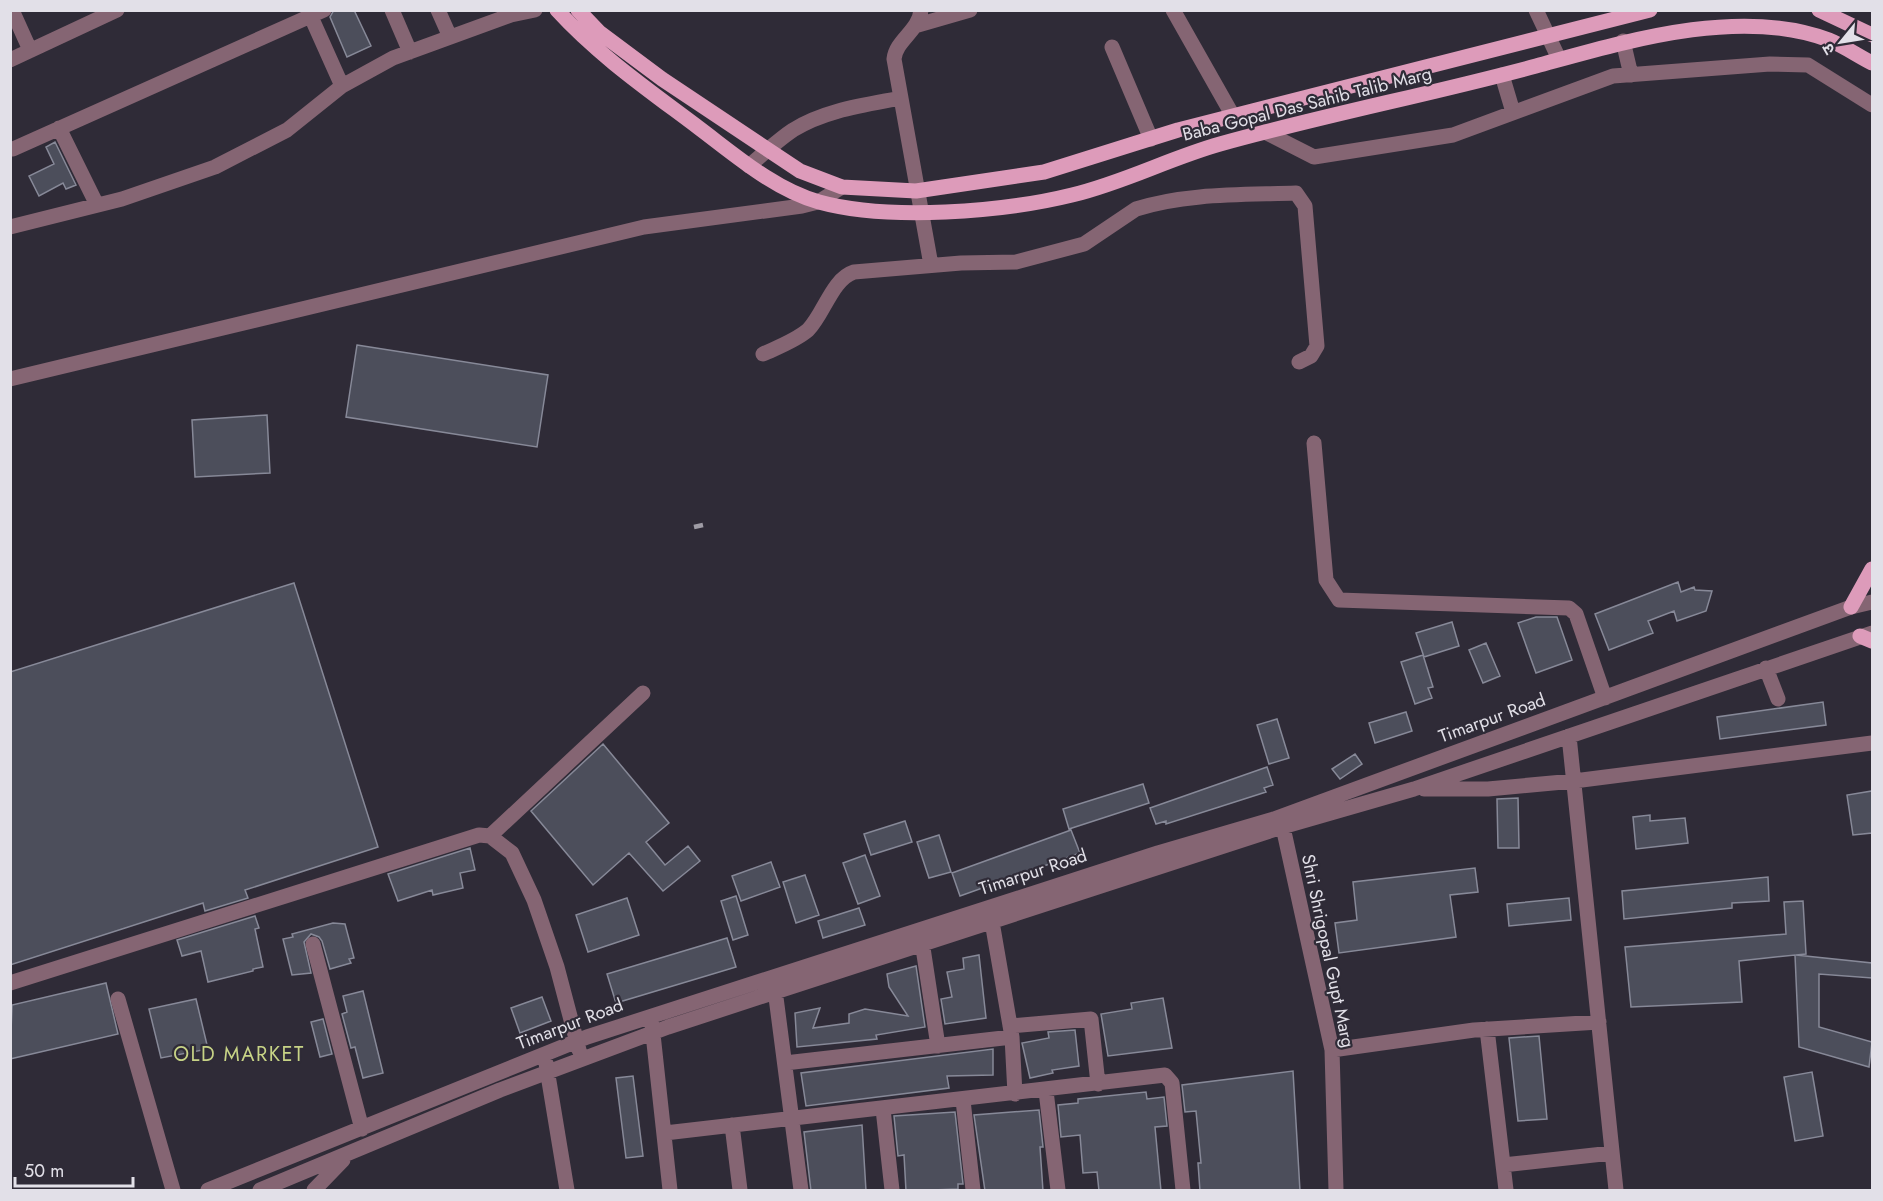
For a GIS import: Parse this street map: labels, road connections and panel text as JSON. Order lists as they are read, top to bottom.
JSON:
{
  "streets": {
    "main road": ["Baba Gopal Das Sahib Talib Marg"],
    "street": ["Timarpur Road", "Shri Shrigopal Gupt Marg"]
  },
  "crossings": [
    ["Timarpur Road", "Shri Shrigopal Gupt Marg"]
  ],
  "districts": ["OLD MARKET"],
  "scale_bar": "50 m",
  "north": "bottom left"
}
